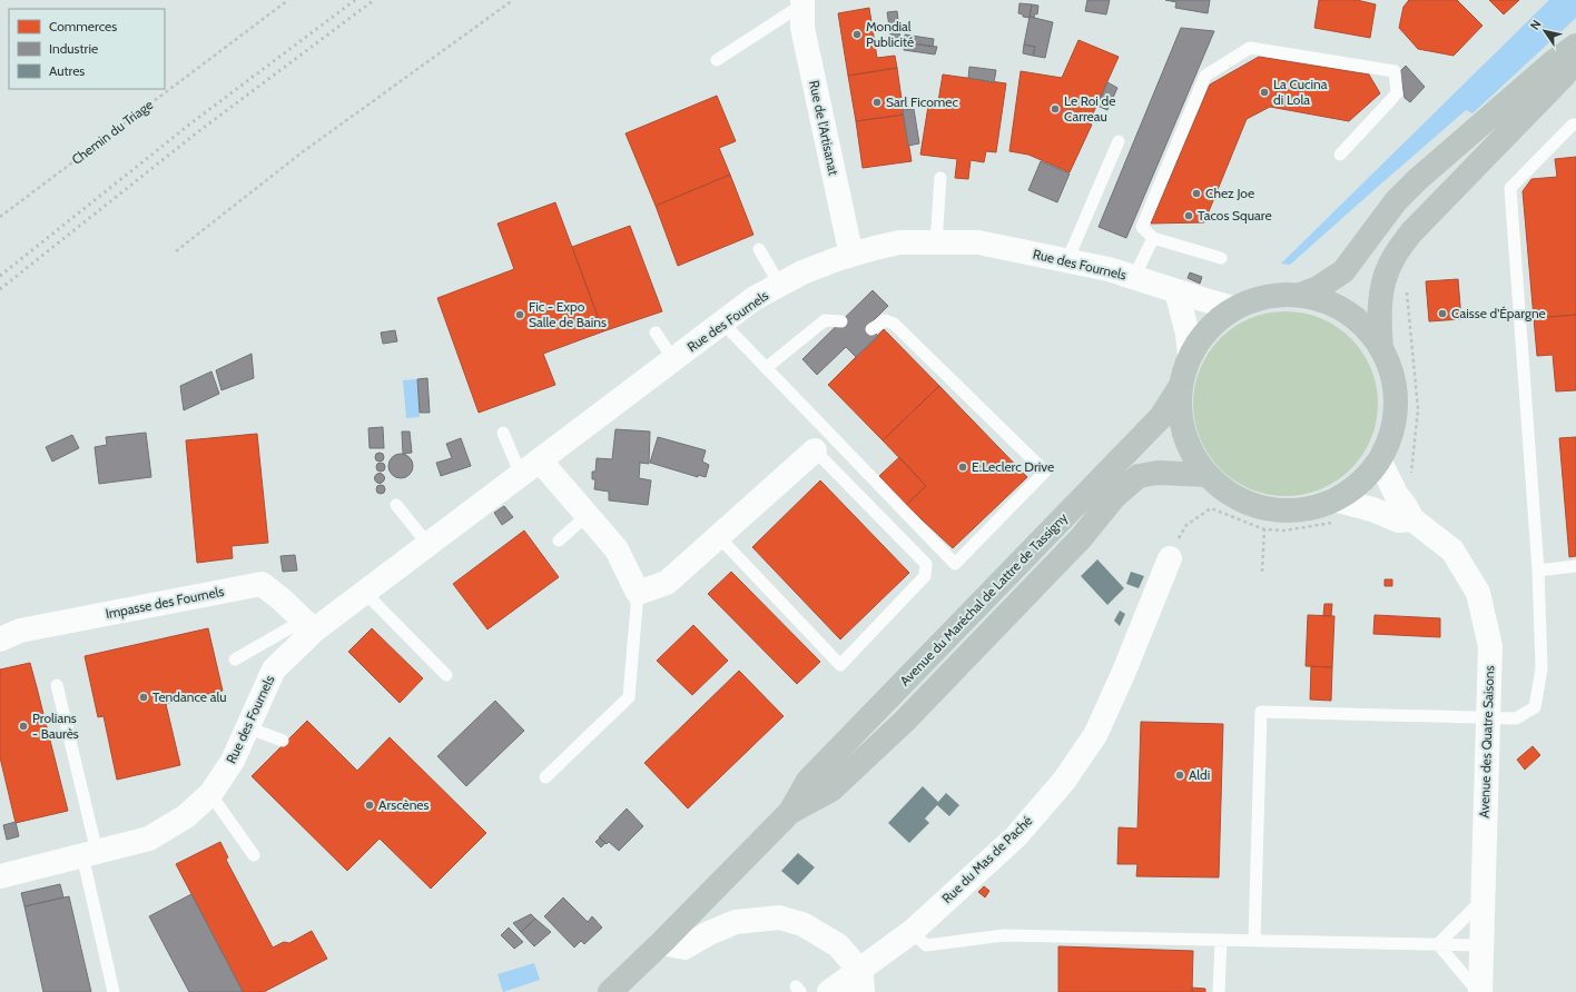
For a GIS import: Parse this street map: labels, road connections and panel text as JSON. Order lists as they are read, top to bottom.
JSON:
{
  "streets": {
    "main road": ["Avenue du Maréchal de Lattre de Tassigny"],
    "street": [
      "Rue de l'Artisanat",
      "Rue des Fournels",
      "Impasse des Fournels",
      "Avenue des Quatre Saisons",
      "Rue du Mas de Paché"
    ],
    "path": ["Chemin du Triage"]
  },
  "crossings": [
    ["Rue de l'Artisanat", "Rue des Fournels"],
    ["Rue des Fournels", "Impasse des Fournels"]
  ],
  "places": [
    "Mondial Publicité",
    "La Cucina di Lola",
    "Sarl Ficomec",
    "Le Roi de Carreau",
    "Chez Joe",
    "Tacos Square",
    "Caisse d'Épargne",
    "Fic - Expo Salle de Bains",
    "E.Leclerc Drive",
    "Tendance alu",
    "Prolians - Baurès",
    "Aldi",
    "Arscènes"
  ],
  "legend": ["Commerces", "Industrie", "Autres"],
  "north": "top left"
}
